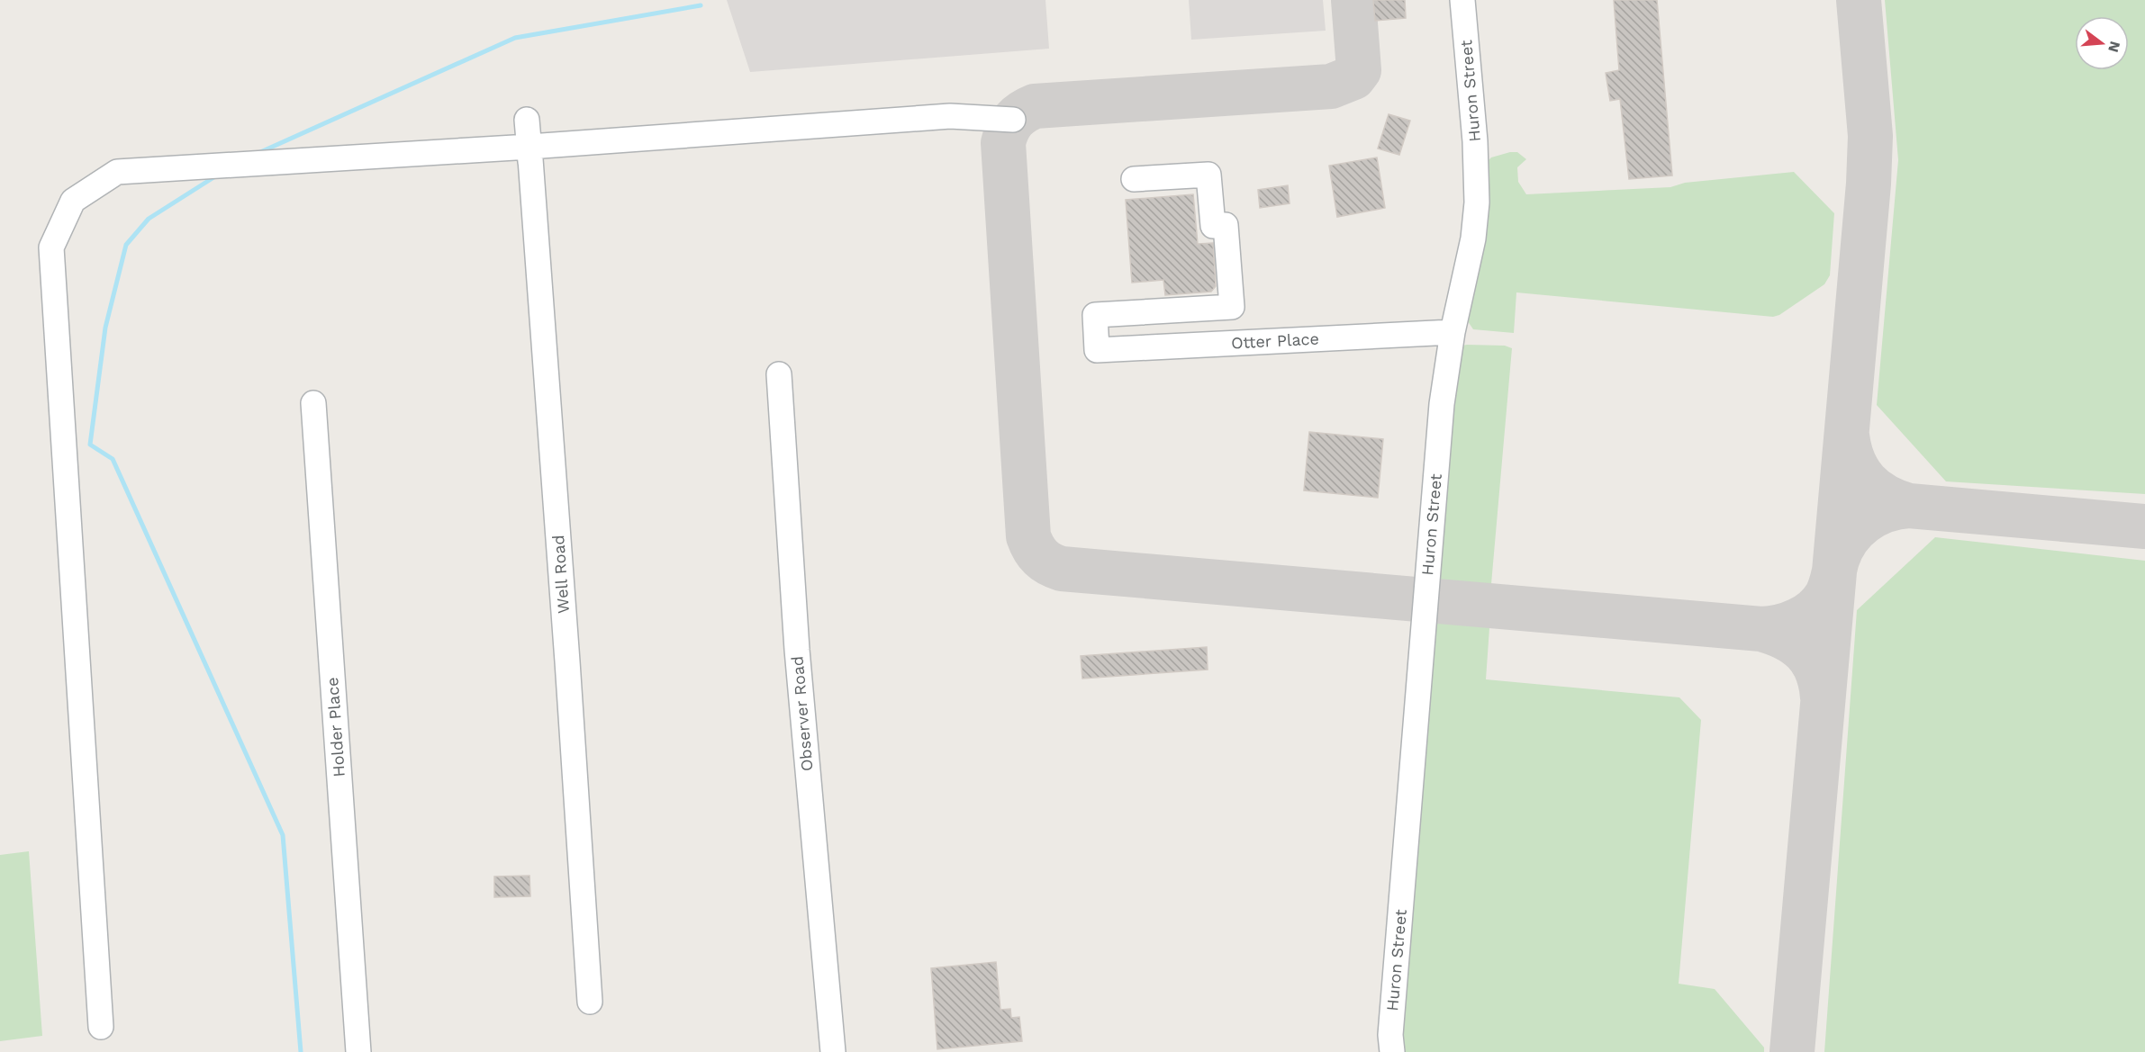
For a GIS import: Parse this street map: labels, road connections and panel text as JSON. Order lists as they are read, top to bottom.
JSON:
{
  "streets": {
    "street": [
      "Huron Street",
      "Otter Place",
      "Well Road",
      "Observer Road",
      "Holder Place"
    ]
  },
  "crossings": [
    ["Huron Street", "Otter Place"]
  ],
  "north": "right"
}
